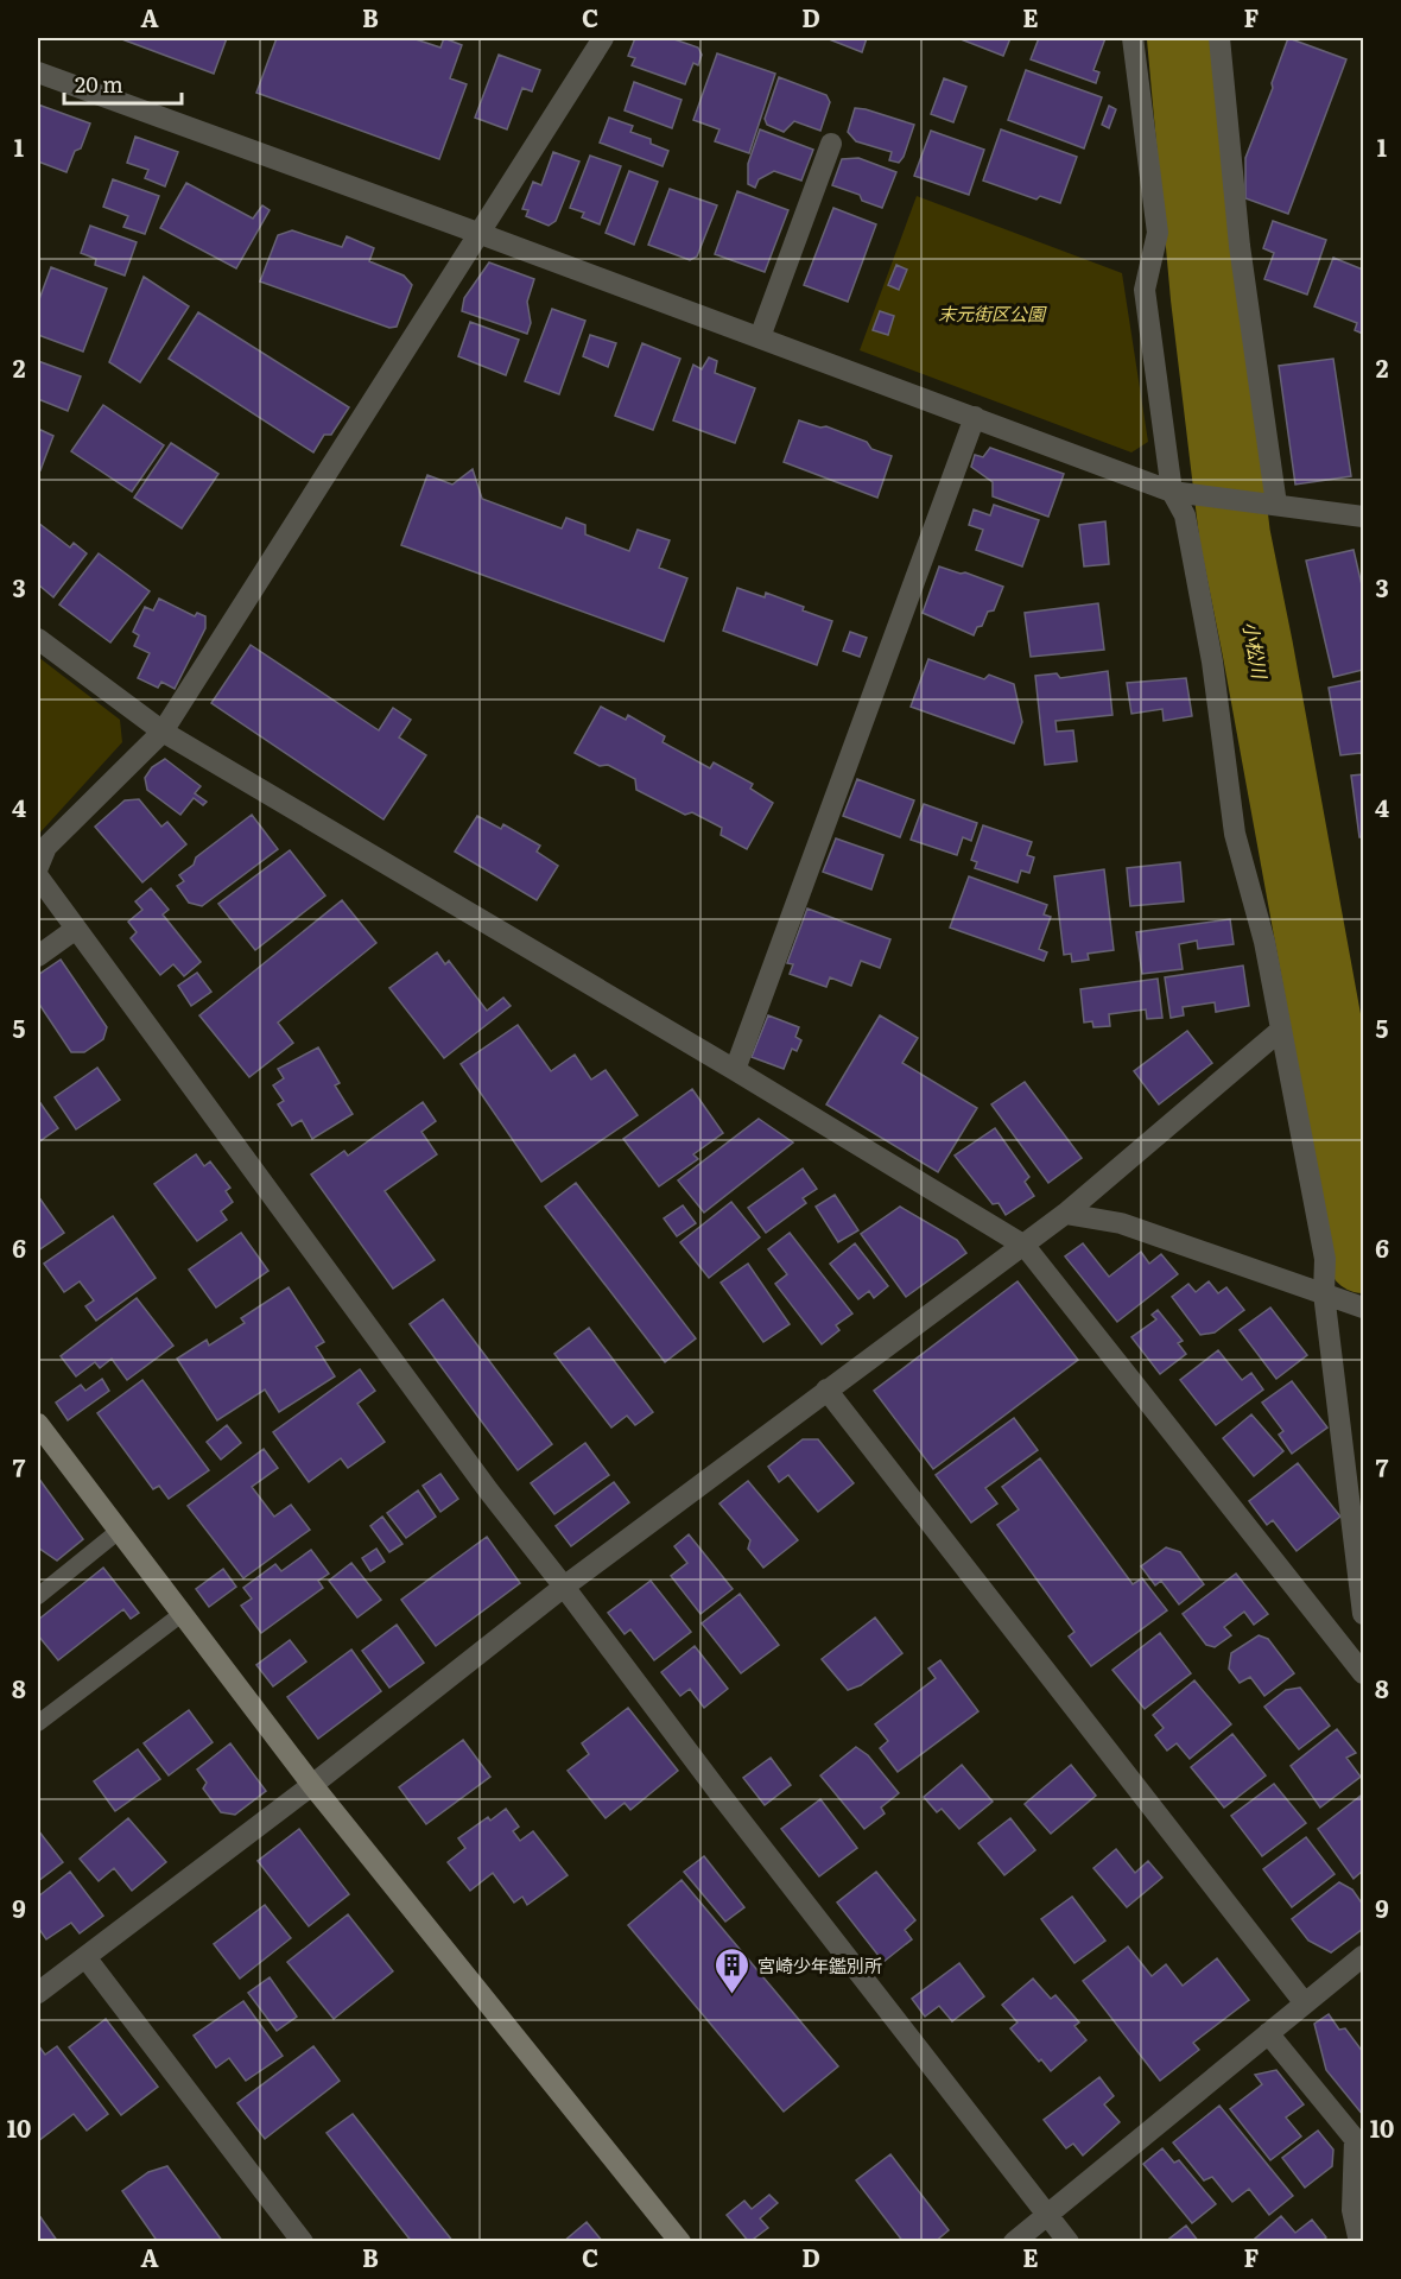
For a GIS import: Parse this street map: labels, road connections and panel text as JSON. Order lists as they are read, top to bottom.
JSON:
{
  "water": ["小松川"],
  "parks": ["末元街区公園"],
  "places": {
    "building": ["宮崎少年鑑別所"]
  },
  "scale_bar": "20 m",
  "grid": {
    "columns": [
      "A",
      "B",
      "C",
      "D",
      "E",
      "F"
    ],
    "rows": [
      "1",
      "2",
      "3",
      "4",
      "5",
      "6",
      "7",
      "8",
      "9",
      "10"
    ]
  }
}
